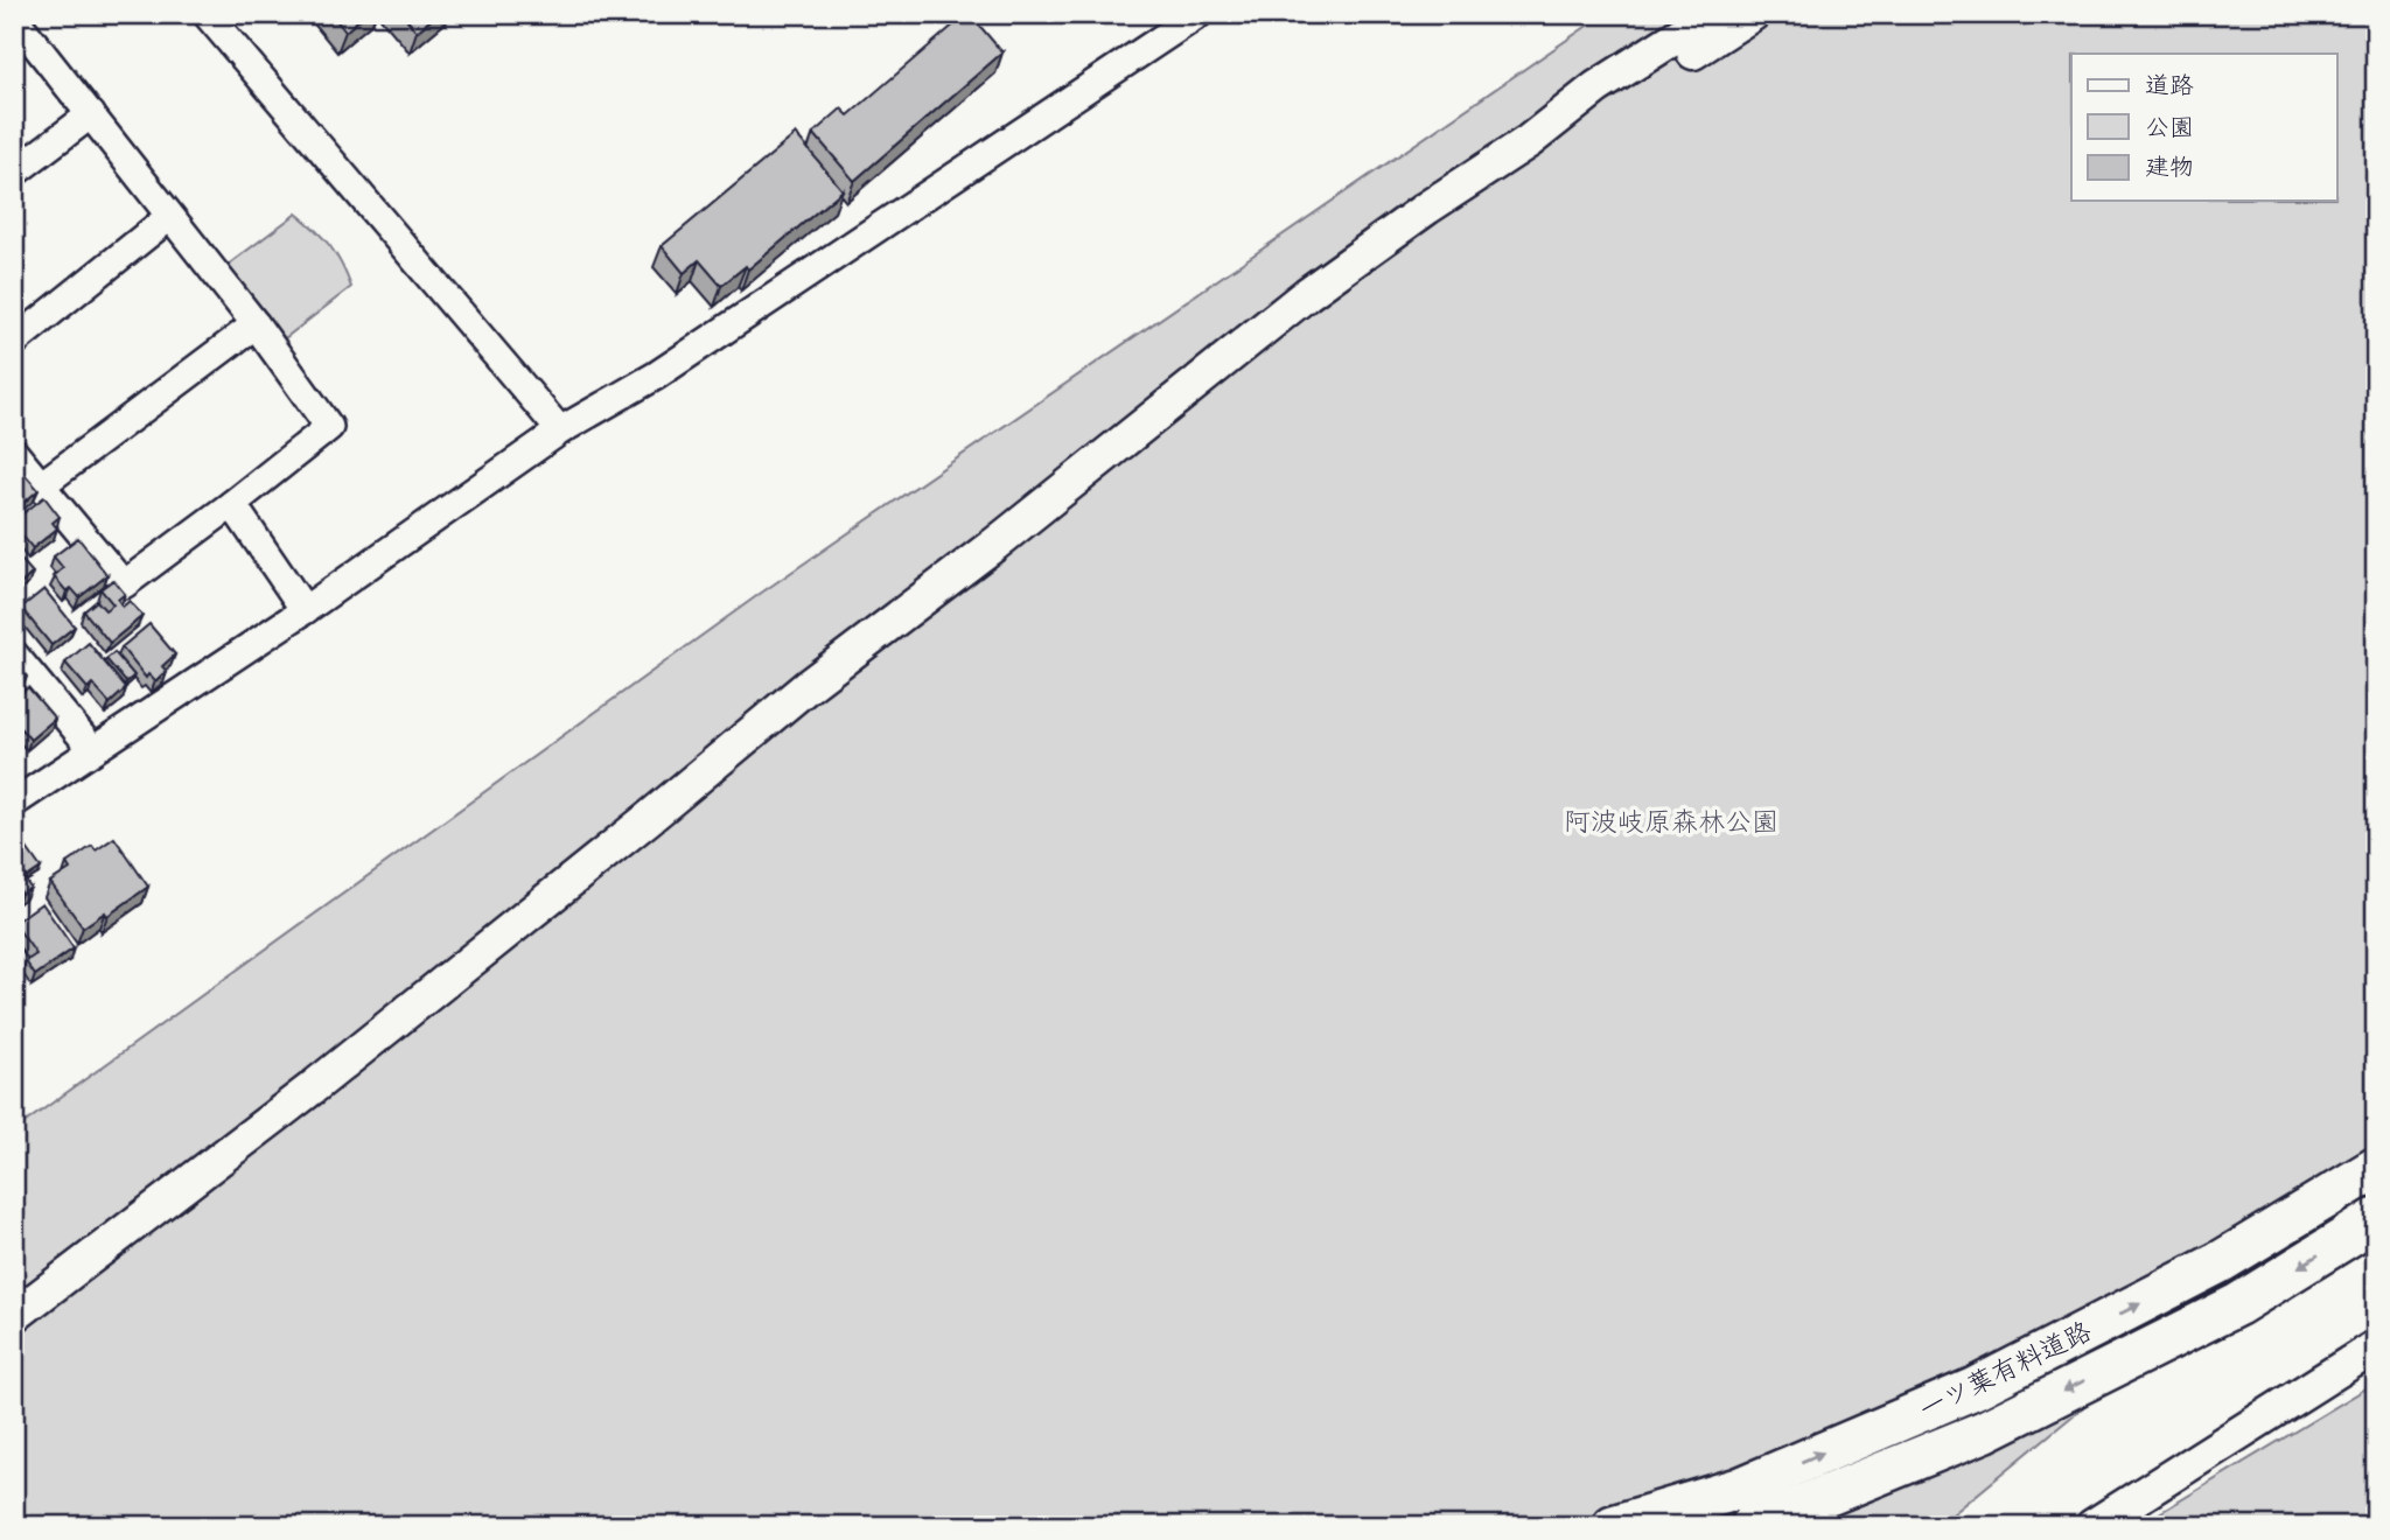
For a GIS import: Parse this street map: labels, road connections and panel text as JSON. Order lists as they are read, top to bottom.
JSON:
{
  "streets": {
    "main road": ["一ツ葉有料道路"]
  },
  "parks": ["阿波岐原森林公園"],
  "legend": ["道路", "公園", "建物"]
}
